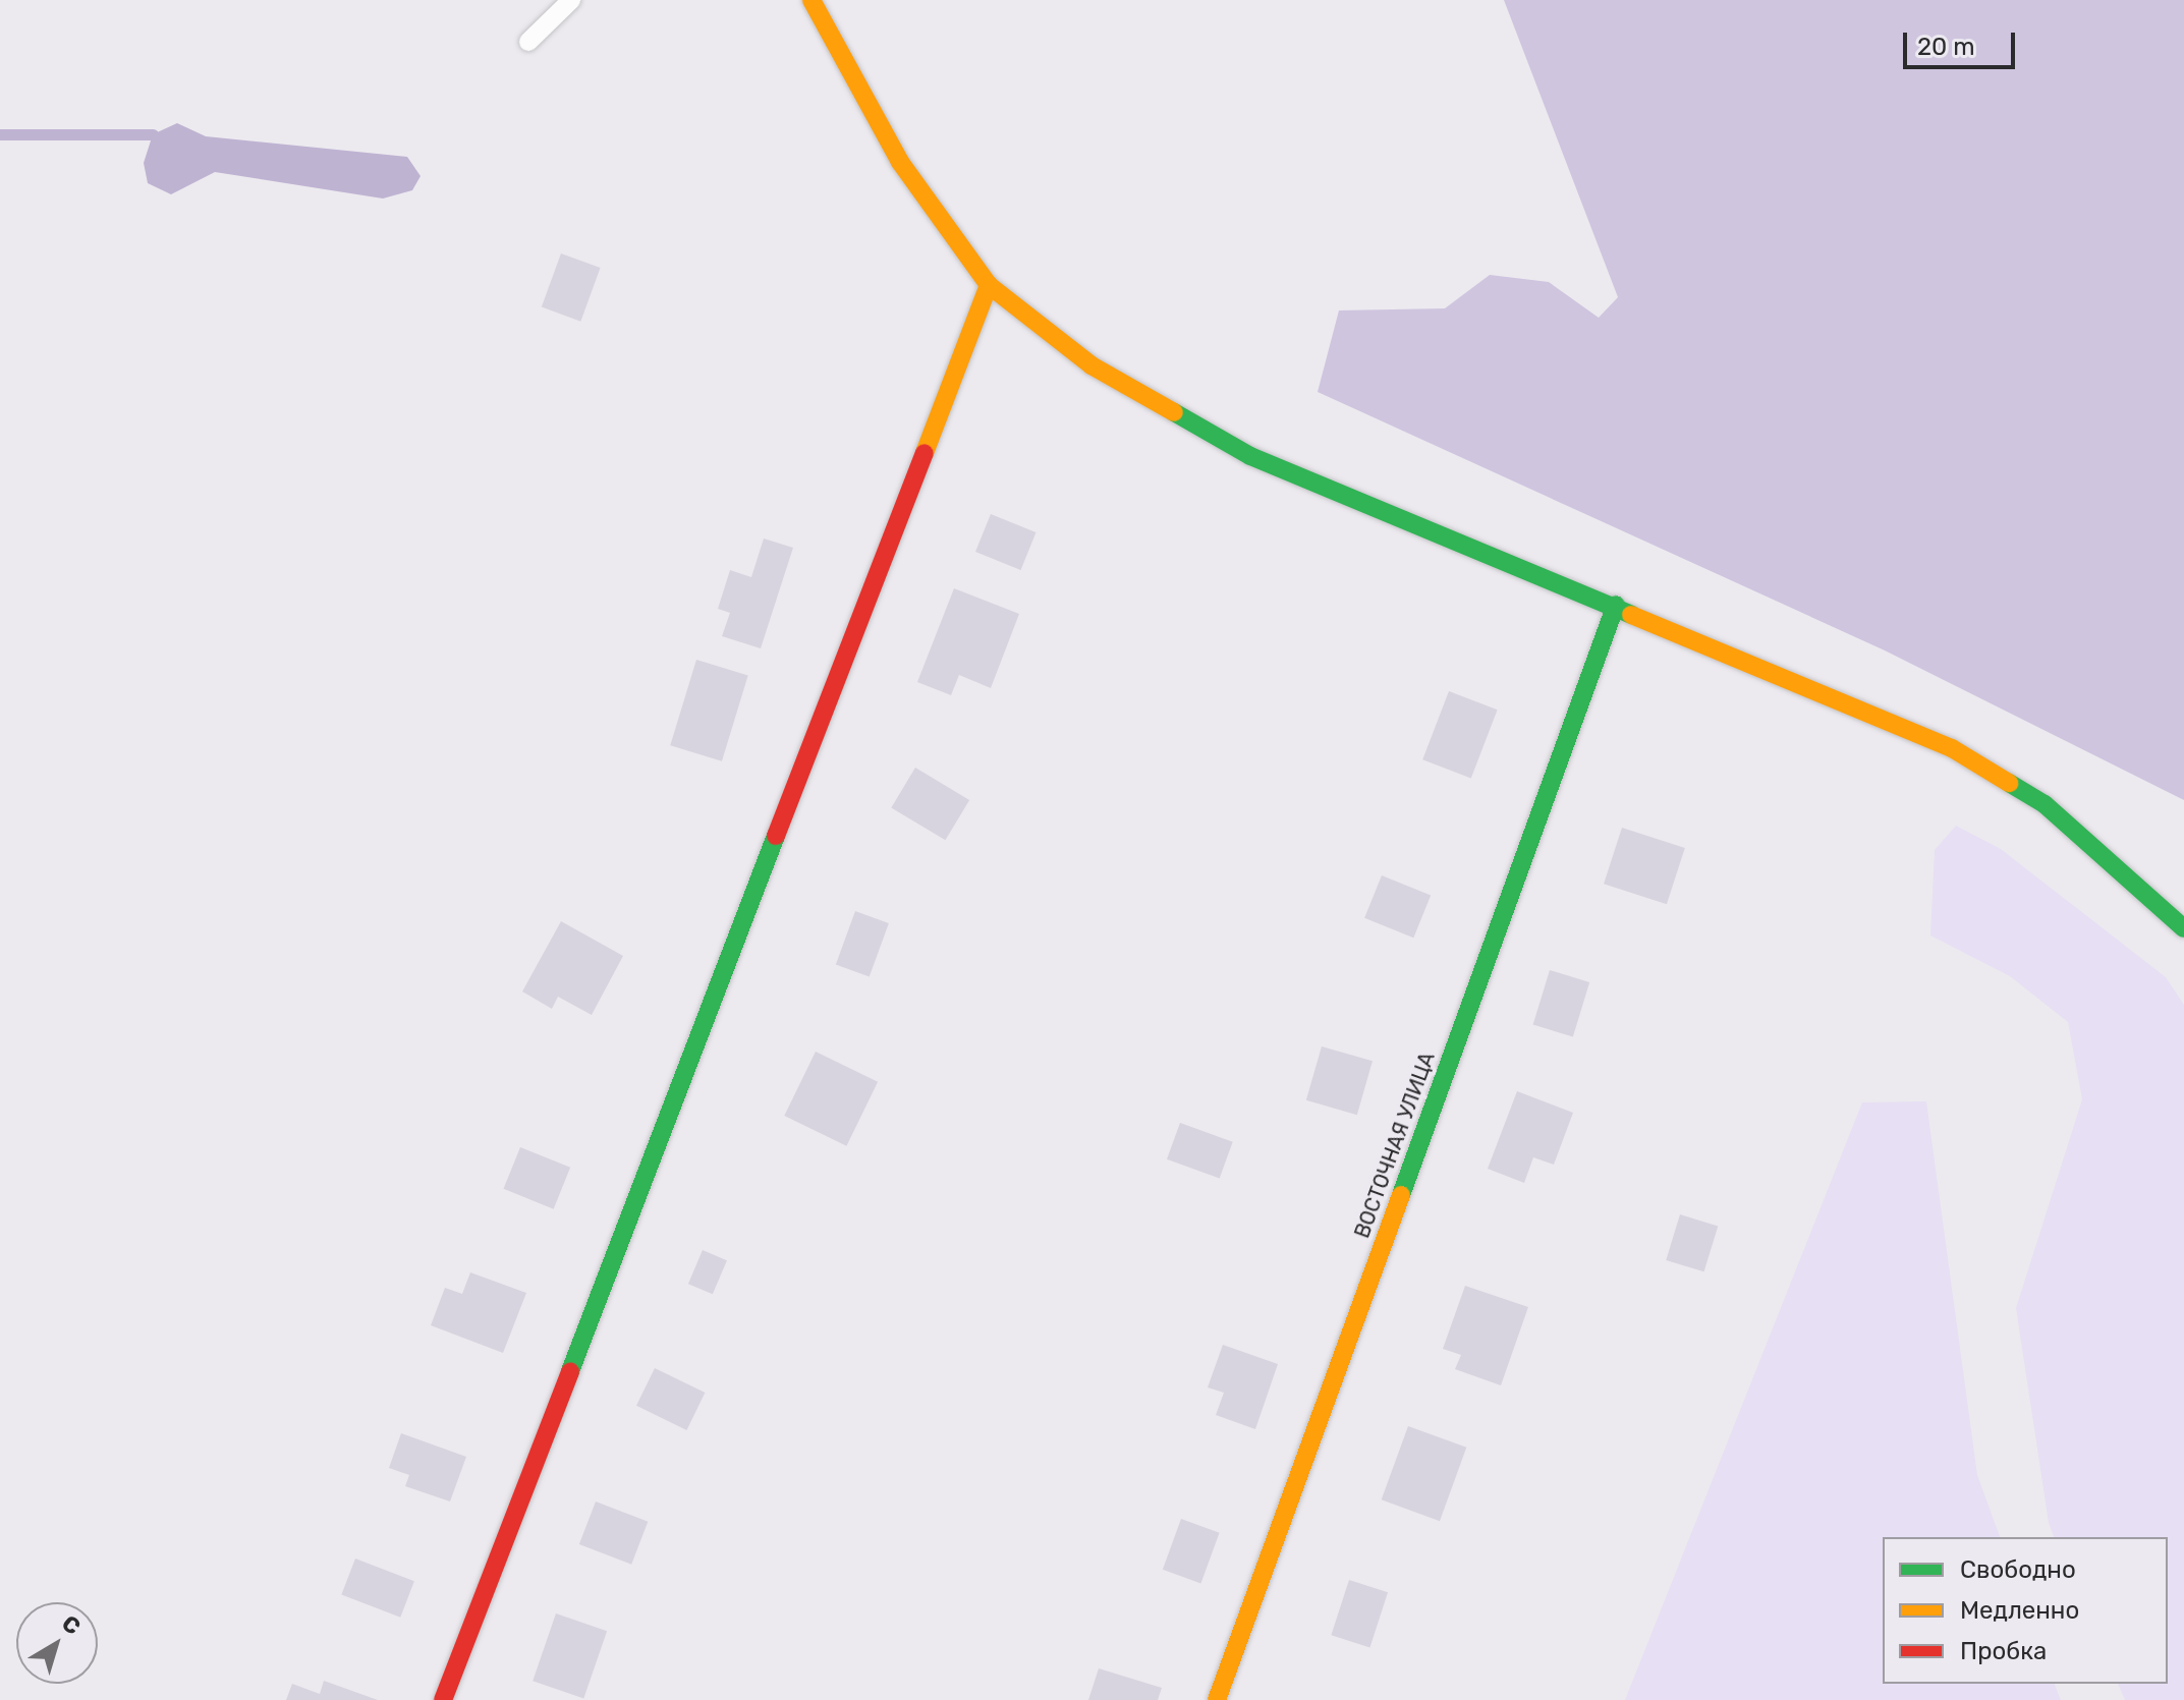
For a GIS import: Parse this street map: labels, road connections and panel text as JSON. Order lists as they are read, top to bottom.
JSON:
{
  "streets": {
    "street": ["ВОСТОЧНАЯ УЛИЦА"]
  },
  "legend": ["Свободно", "Медленно", "Пробка"],
  "scale_bar": "20 m",
  "north": "top right"
}
